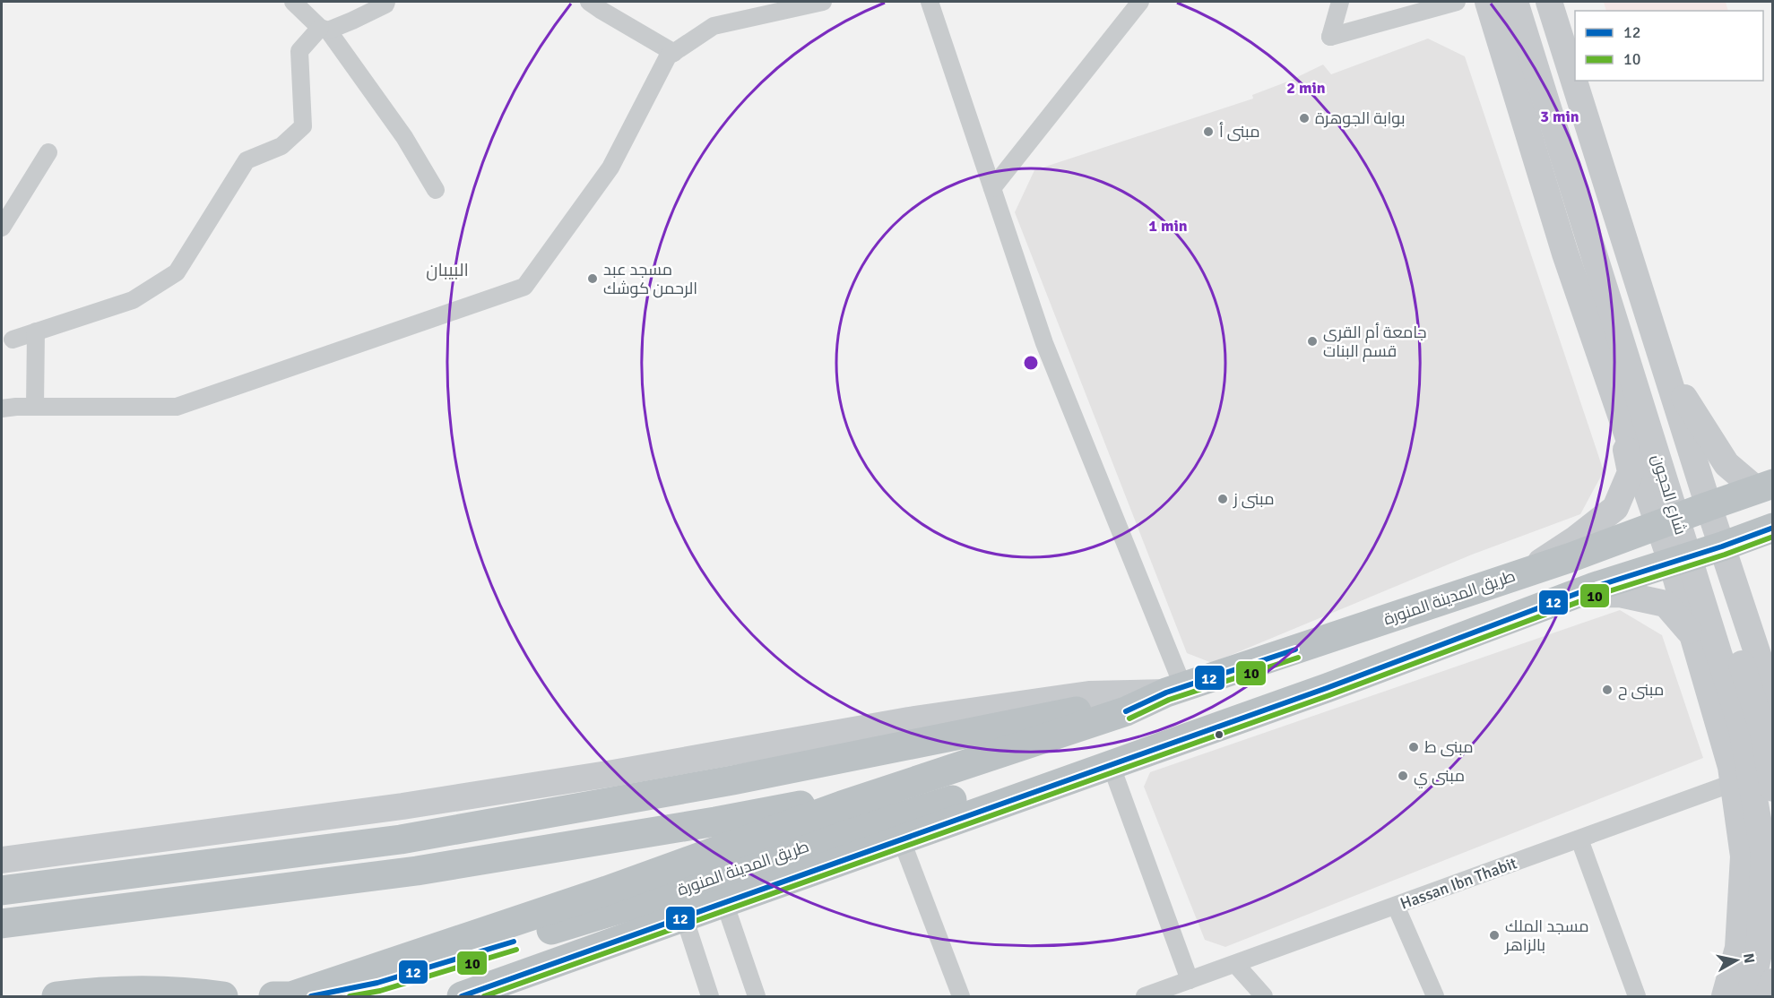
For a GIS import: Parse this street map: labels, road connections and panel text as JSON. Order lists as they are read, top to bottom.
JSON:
{
  "streets": {
    "highway": ["طريق المدينة المنورة"],
    "main road": ["شارع الحجون"],
    "street": ["Hassan Ibn Thabit"]
  },
  "districts": ["البيبان"],
  "places": [
    "بوابة الجوهرة",
    "مبنى أ",
    "مسجد عبد الرحمن كوشك",
    "جامعة أم القرى قسم البنات",
    "مبنى ز",
    "مبنى ح",
    "مبنى ط",
    "مبنى ي",
    "مسجد الملك بالزاهر"
  ],
  "lines": ["transit line 12", "transit line 10"],
  "legend": ["12", "10"],
  "north": "right",
  "rings": ["2 min", "3 min", "1 min"]
}
